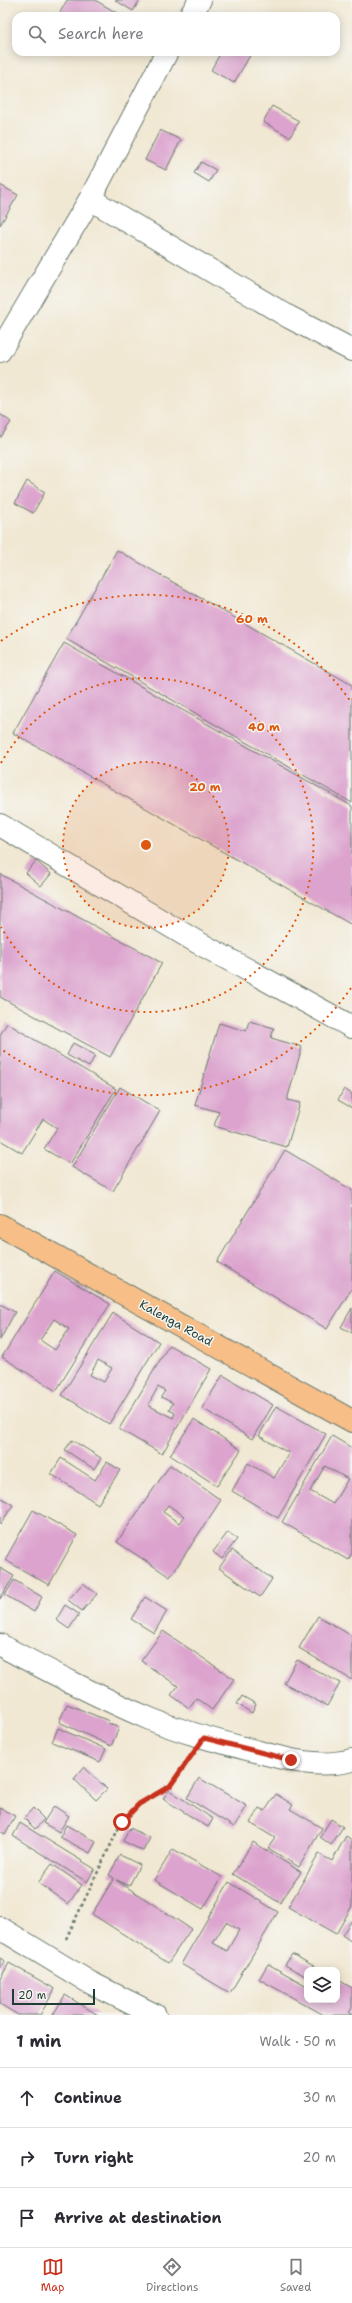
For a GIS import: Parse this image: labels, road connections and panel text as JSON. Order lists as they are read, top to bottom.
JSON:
{
  "streets": {
    "main road": ["Kalenga Road"]
  },
  "scale_bar": "20 m",
  "page": {
    "search": "Search here",
    "scale": "20 m",
    "heading": ["1 min", "Walk · 50 m"],
    "list": [
      ["Continue", "30 m"],
      ["Turn right", "20 m"],
      "Arrive at destination"
    ],
    "nav": ["Map", "Directions", "Saved"]
  },
  "rings": ["60 m", "40 m", "20 m"]
}
